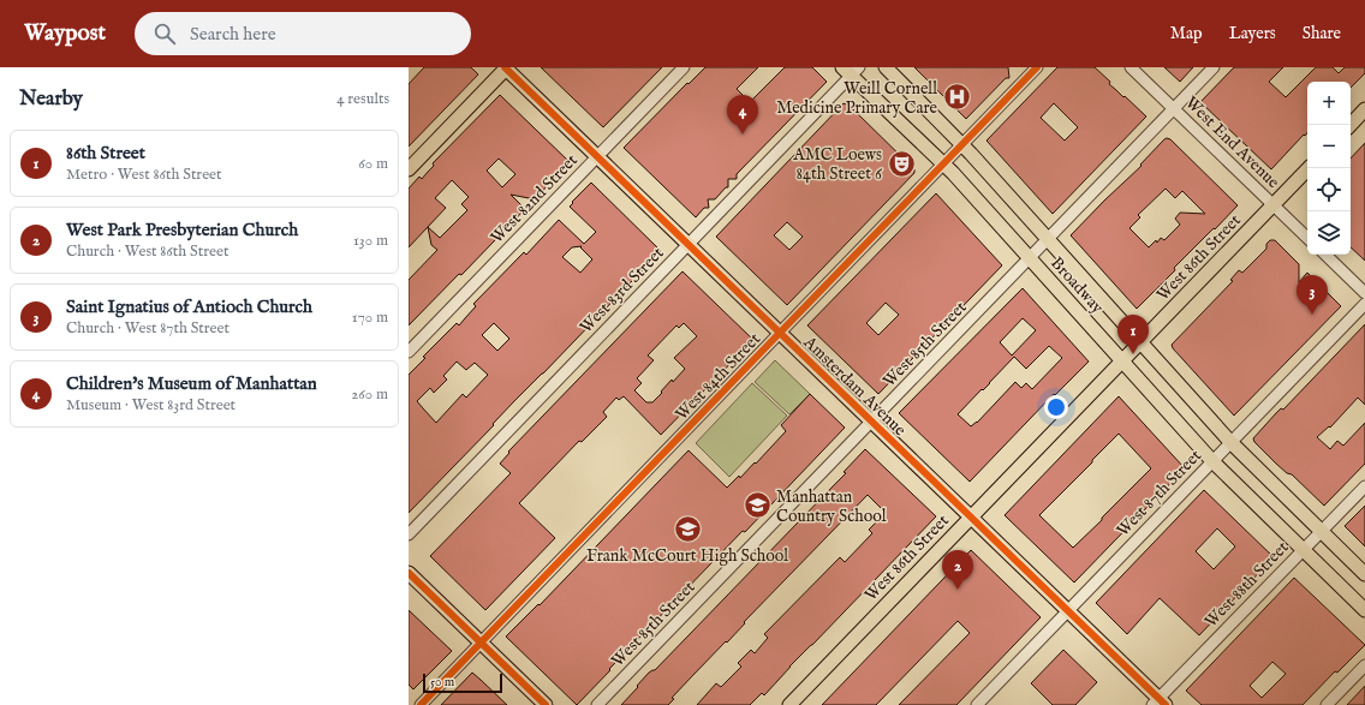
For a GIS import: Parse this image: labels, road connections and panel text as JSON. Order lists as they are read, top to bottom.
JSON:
{
  "streets": {
    "main road": ["West 86th Street", "Broadway", "Amsterdam Avenue"],
    "street": [
      "West End Avenue",
      "West 82nd Street",
      "West 83rd Street",
      "West 85th Street",
      "West 84th Street",
      "West 87th Street",
      "West 88th Street"
    ]
  },
  "crossings": [
    ["West End Avenue", "West 86th Street"],
    ["West End Avenue", "West 85th Street"],
    ["West 82nd Street", "Amsterdam Avenue"],
    ["West 86th Street", "Broadway"],
    ["West 86th Street", "Amsterdam Avenue"],
    ["Broadway", "West 83rd Street"],
    ["Broadway", "West 85th Street"],
    ["Broadway", "West 84th Street"],
    ["Broadway", "West 87th Street"],
    ["Broadway", "West 88th Street"],
    ["West 83rd Street", "Amsterdam Avenue"],
    ["West 85th Street", "Amsterdam Avenue"],
    ["West 84th Street", "Amsterdam Avenue"],
    ["Amsterdam Avenue", "West 87th Street"],
    ["Amsterdam Avenue", "West 88th Street"]
  ],
  "places": {
    "hospital": ["Weill Cornell Medicine Primary Care"],
    "theatre": ["AMC Loews 84th Street 6"],
    "school or university": ["Manhattan Country School", "Frank McCourt High School"]
  },
  "scale_bar": "50 m",
  "page": {
    "header": "Waypost",
    "search": "Search here",
    "nav": ["Map", "Layers", "Share"],
    "heading": ["Nearby", "4 results"],
    "map_buttons": ["+", "−"],
    "pins": [
      "4",
      "3",
      "1",
      "2"
    ],
    "list": [
      {
        "mark": "1",
        "name": "86th Street",
        "note": "Metro · West 86th Street",
        "value": "60 m"
      },
      {
        "mark": "2",
        "name": "West Park Presbyterian Church",
        "note": "Church · West 86th Street",
        "value": "130 m"
      },
      {
        "mark": "3",
        "name": "Saint Ignatius of Antioch Church",
        "note": "Church · West 87th Street",
        "value": "170 m"
      },
      {
        "mark": "4",
        "name": "Children's Museum of Manhattan",
        "note": "Museum · West 83rd Street",
        "value": "260 m"
      }
    ],
    "scale": "50 m"
  }
}
